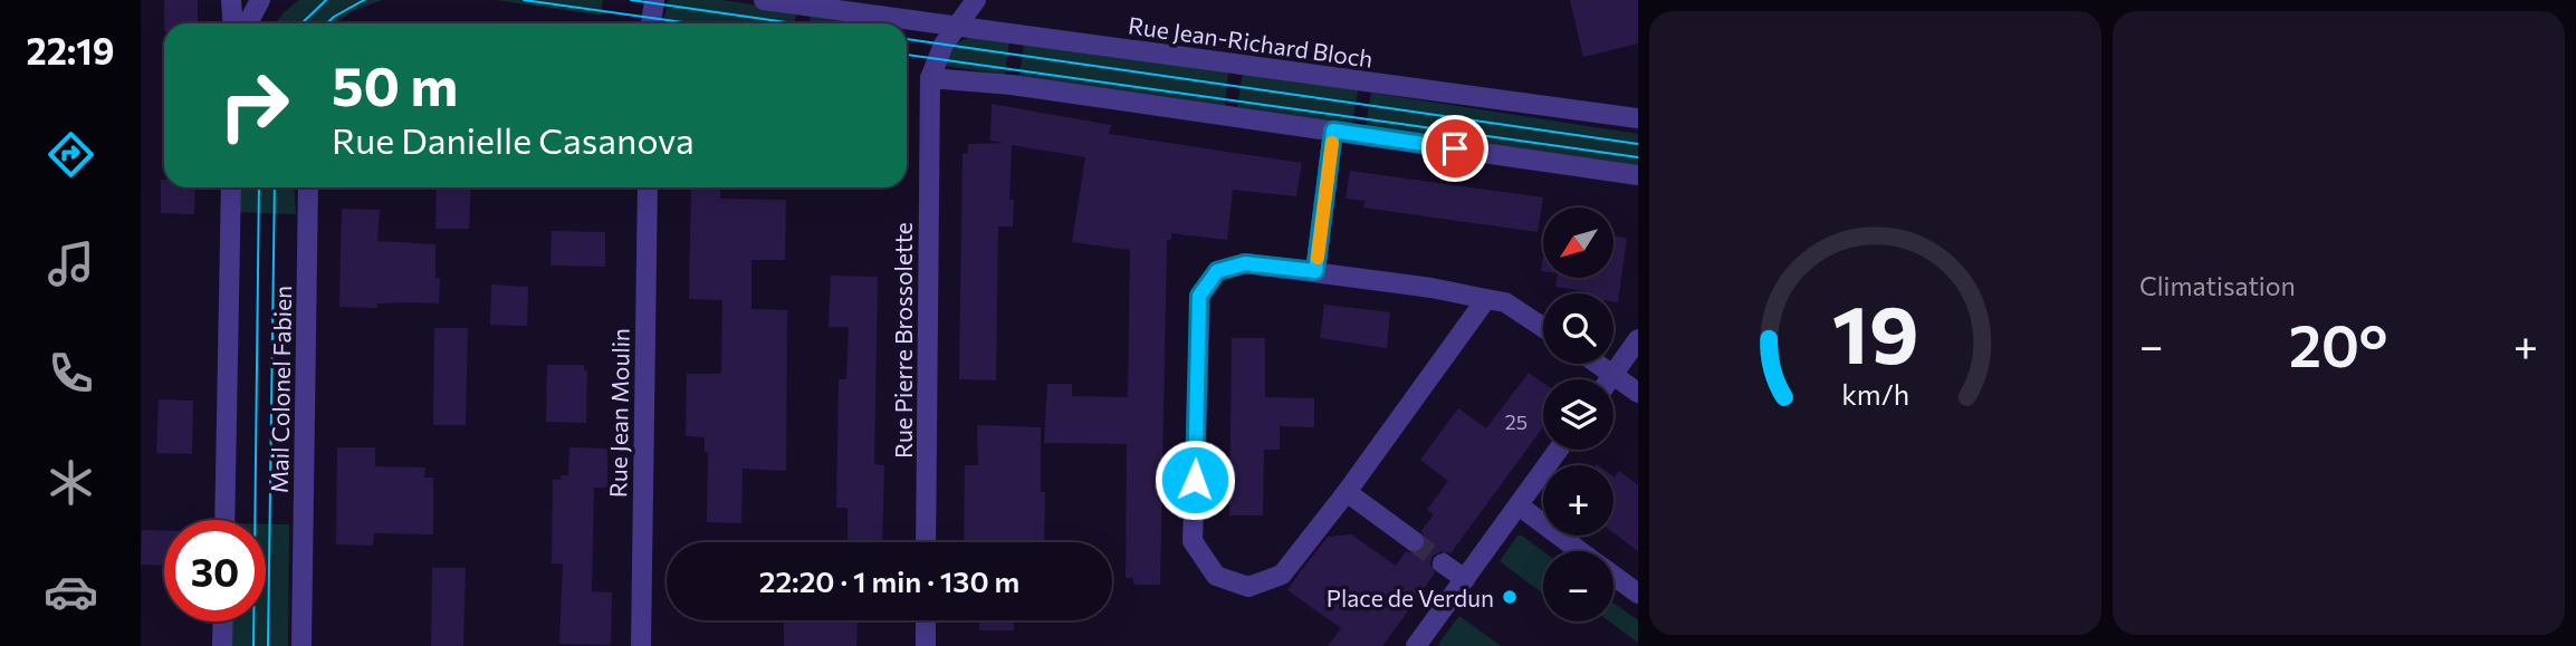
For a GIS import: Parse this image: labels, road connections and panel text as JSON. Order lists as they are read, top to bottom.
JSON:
{
  "streets": {
    "street": [
      "Rue Jean-Richard Bloch",
      "Rue Pierre Brossolette",
      "Mail Colonel Fabien",
      "Rue Jean Moulin"
    ]
  },
  "places": ["Place de Verdun"],
  "house_numbers": ["25"],
  "north": "bottom left",
  "page": {
    "tabs": "22:19",
    "tile": "Climatisation",
    "turn": ["50 m", "Rue Danielle Casanova"],
    "map_buttons": ["+", "−"],
    "heat": ["−", "20°", "+"],
    "limit": "30",
    "trip": "22:20 · 1 min · 130 m",
    "gauge": ["19", "km/h"]
  }
}
